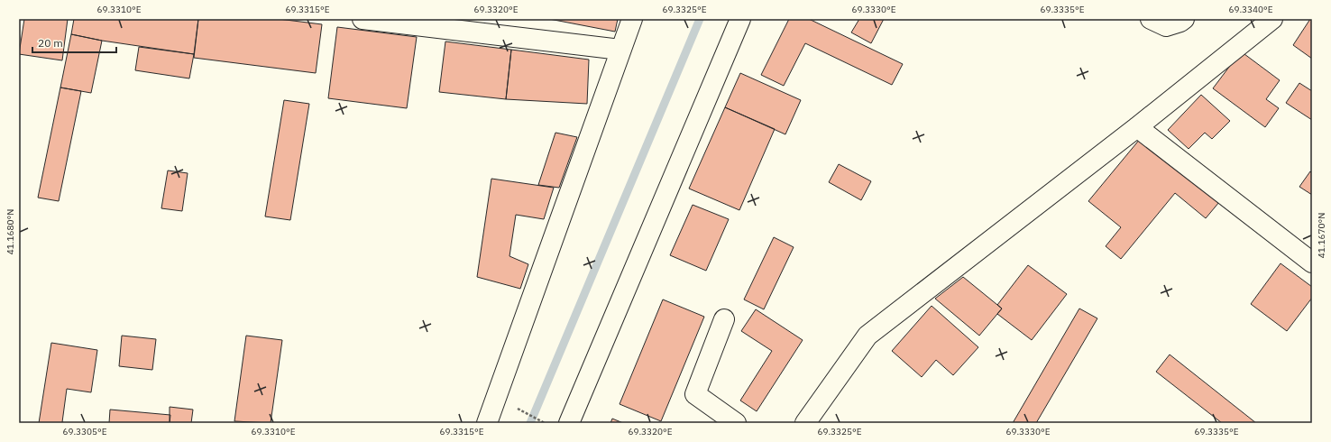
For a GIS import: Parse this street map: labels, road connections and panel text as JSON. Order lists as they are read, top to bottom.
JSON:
{
  "scale_bar": "20 m",
  "coordinates": [
    "69.3310°E",
    "69.3315°E",
    "69.3320°E",
    "69.3325°E",
    "69.3330°E",
    "69.3335°E",
    "69.3340°E",
    "41.1680°N",
    "41.1670°N",
    "69.3305°E"
  ]
}
